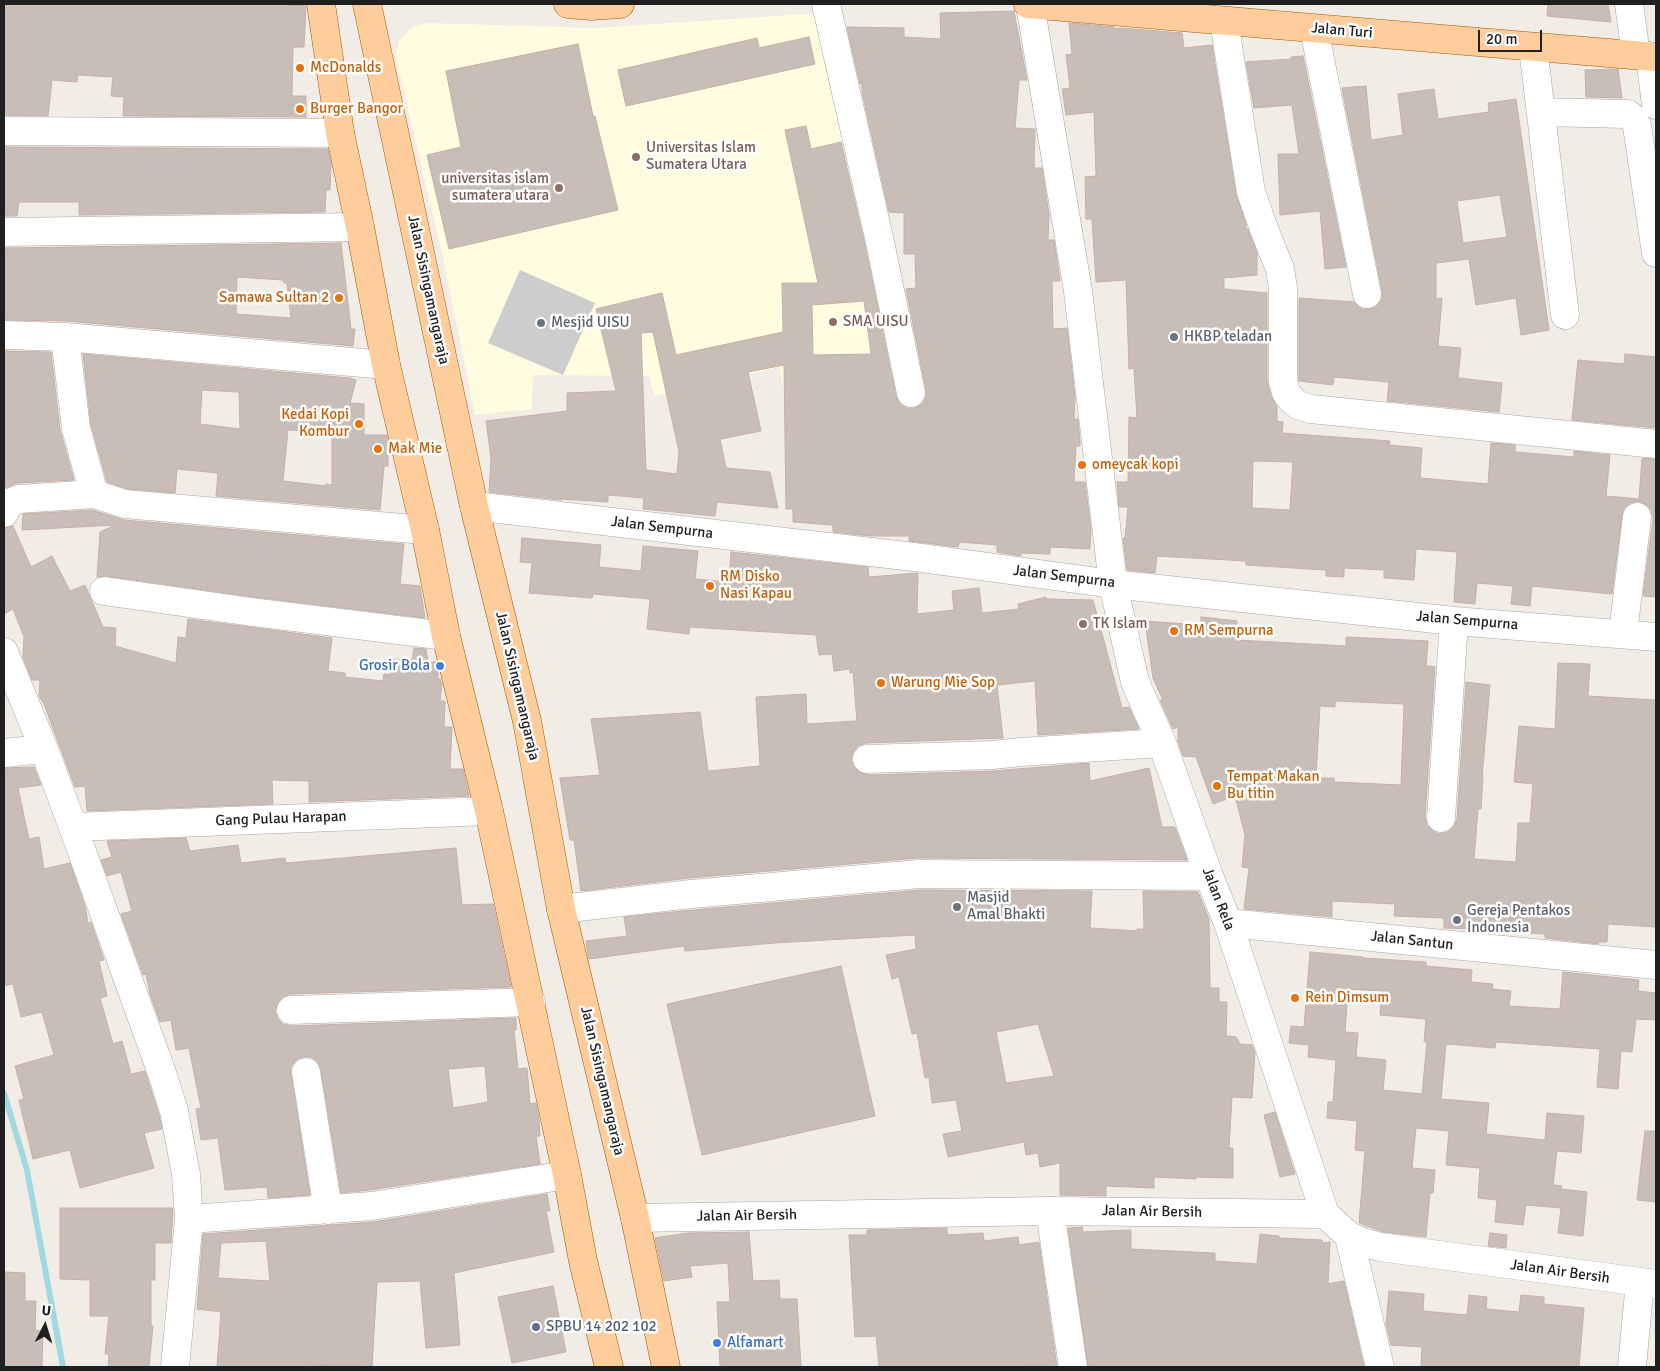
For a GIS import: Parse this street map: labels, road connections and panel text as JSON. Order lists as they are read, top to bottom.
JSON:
{
  "streets": {
    "main road": ["Jalan Turi", "Jalan Sisingamangaraja"],
    "street": [
      "Jalan Sempurna",
      "Gang Pulau Harapan",
      "Jalan Rela",
      "Jalan Santun",
      "Jalan Air Bersih"
    ]
  },
  "crossings": [
    ["Jalan Turi", "Jalan Rela"],
    ["Jalan Sisingamangaraja", "Jalan Sempurna"],
    ["Jalan Sisingamangaraja", "Jalan Air Bersih"],
    ["Jalan Sempurna", "Jalan Rela"],
    ["Jalan Rela", "Jalan Santun"],
    ["Jalan Rela", "Jalan Air Bersih"]
  ],
  "places": [
    "McDonalds",
    "Burger Bangor",
    "Universitas Islam Sumatera Utara",
    "universitas islam sumatera utara",
    "Samawa Sultan 2",
    "SMA UISU",
    "Mesjid UISU",
    "HKBP teladan",
    "Kedai Kopi Kombur",
    "Mak Mie",
    "omeycak kopi",
    "RM Disko Nasi Kapau",
    "TK Islam",
    "RM Sempurna",
    "Grosir Bola",
    "Warung Mie Sop",
    "Tempat Makan Bu titin",
    "Masjid Amal Bhakti",
    "Gereja Pentakos Indonesia",
    "Rein Dimsum",
    "SPBU 14 202 102",
    "Alfamart"
  ],
  "scale_bar": "20 m",
  "north": "top"
}
